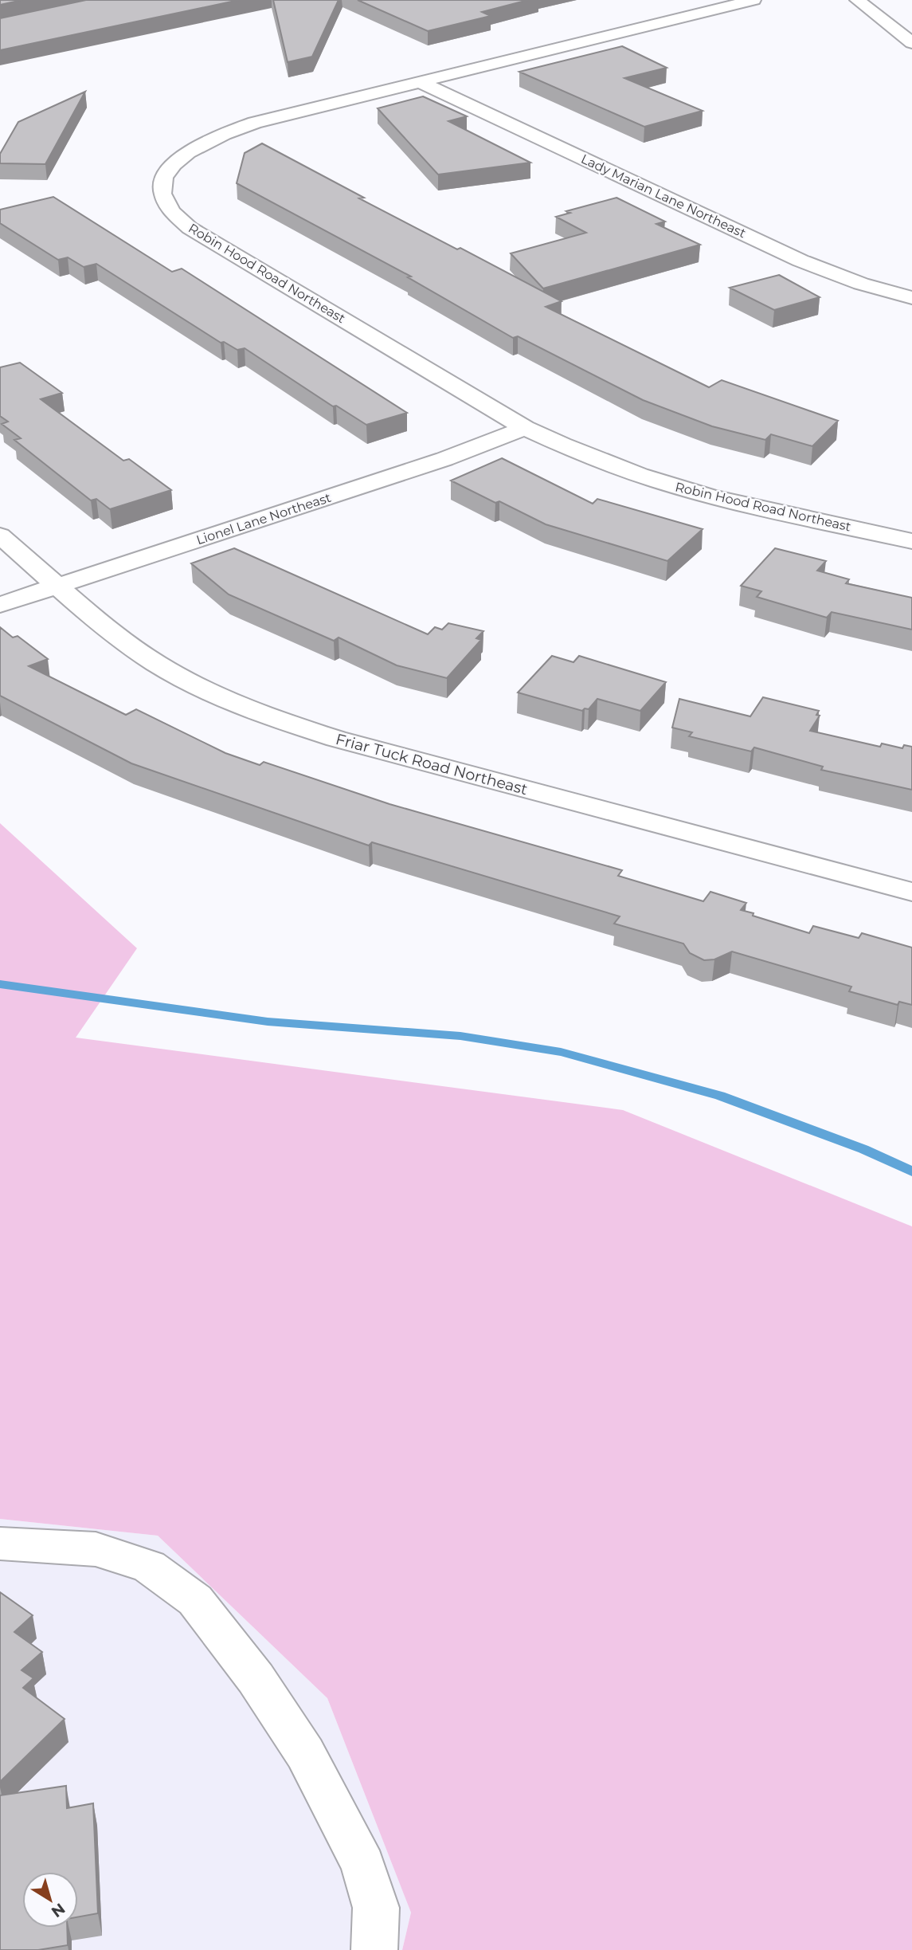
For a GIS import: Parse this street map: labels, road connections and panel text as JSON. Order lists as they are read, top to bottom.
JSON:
{
  "streets": {
    "street": [
      "Lady Marian Lane Northeast",
      "Robin Hood Road Northeast",
      "Lionel Lane Northeast",
      "Friar Tuck Road Northeast"
    ]
  },
  "crossings": [
    ["Lady Marian Lane Northeast", "Robin Hood Road Northeast"],
    ["Robin Hood Road Northeast", "Lionel Lane Northeast"],
    ["Lionel Lane Northeast", "Friar Tuck Road Northeast"]
  ],
  "north": "bottom right"
}
